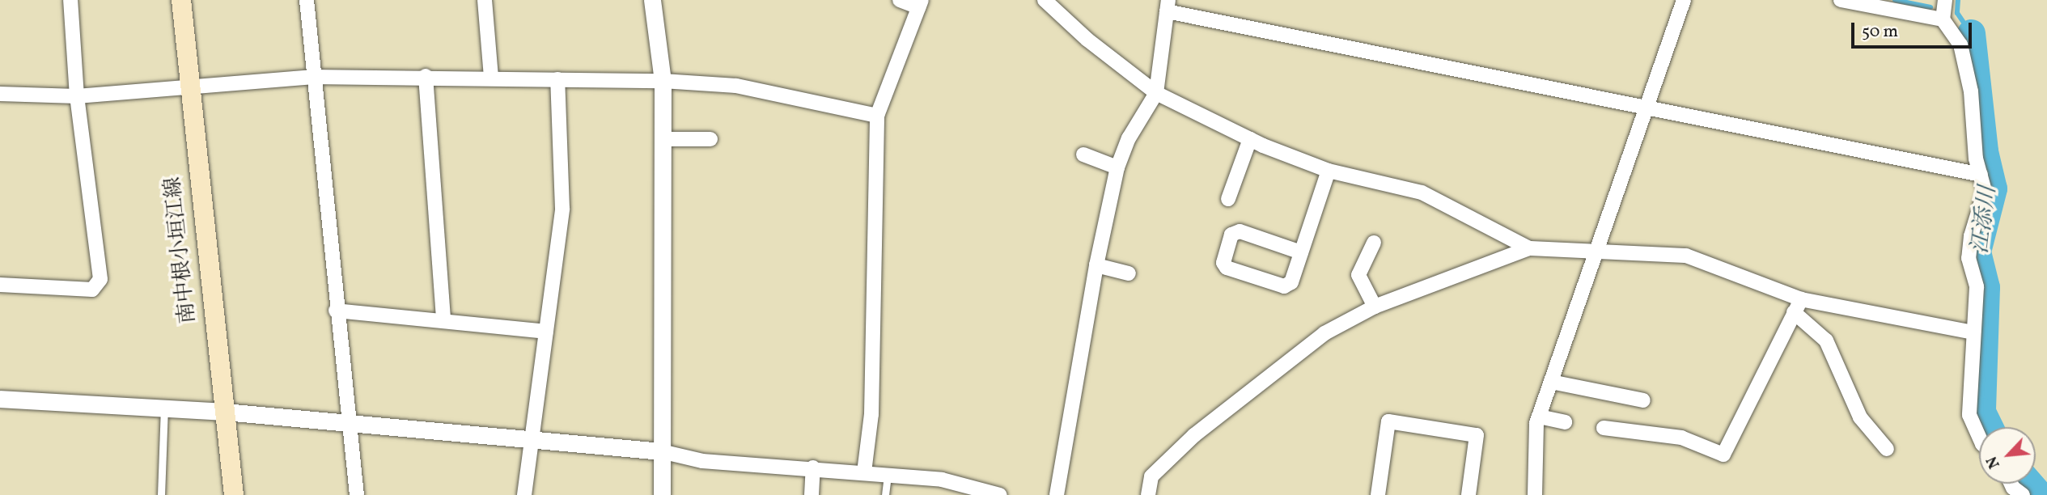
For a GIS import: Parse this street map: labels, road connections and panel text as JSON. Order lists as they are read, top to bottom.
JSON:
{
  "streets": {
    "main road": ["南中根小垣江線"]
  },
  "water": ["江添川"],
  "scale_bar": "50 m",
  "north": "bottom left"
}
